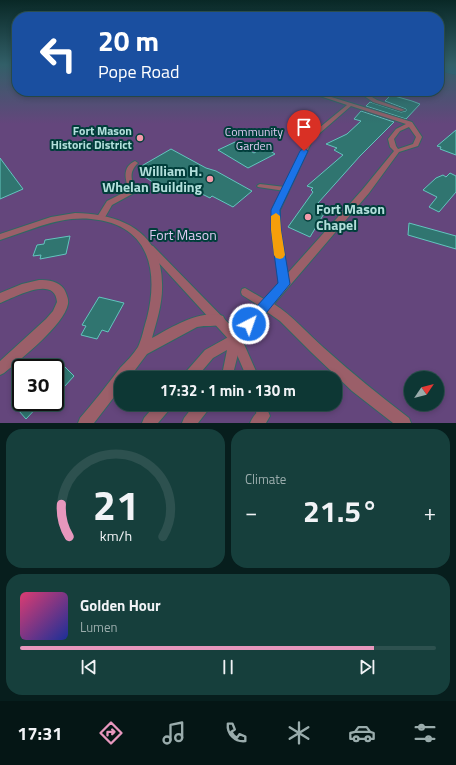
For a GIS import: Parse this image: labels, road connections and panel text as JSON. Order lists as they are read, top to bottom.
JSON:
{
  "parks": ["Community Garden", "Fort Mason"],
  "places": ["Fort Mason Historic District", "William H. Whelan Building", "Fort Mason Chapel"],
  "north": "top right",
  "page": {
    "turn": ["20 m", "Pope Road"],
    "limit": "30",
    "trip": "17:32 · 1 min · 130 m",
    "tile": "Climate",
    "heat": ["−", "21.5°", "+"],
    "song": ["Golden Hour", "Lumen"],
    "tabs": "17:31",
    "gauge": ["21", "km/h"]
  }
}
